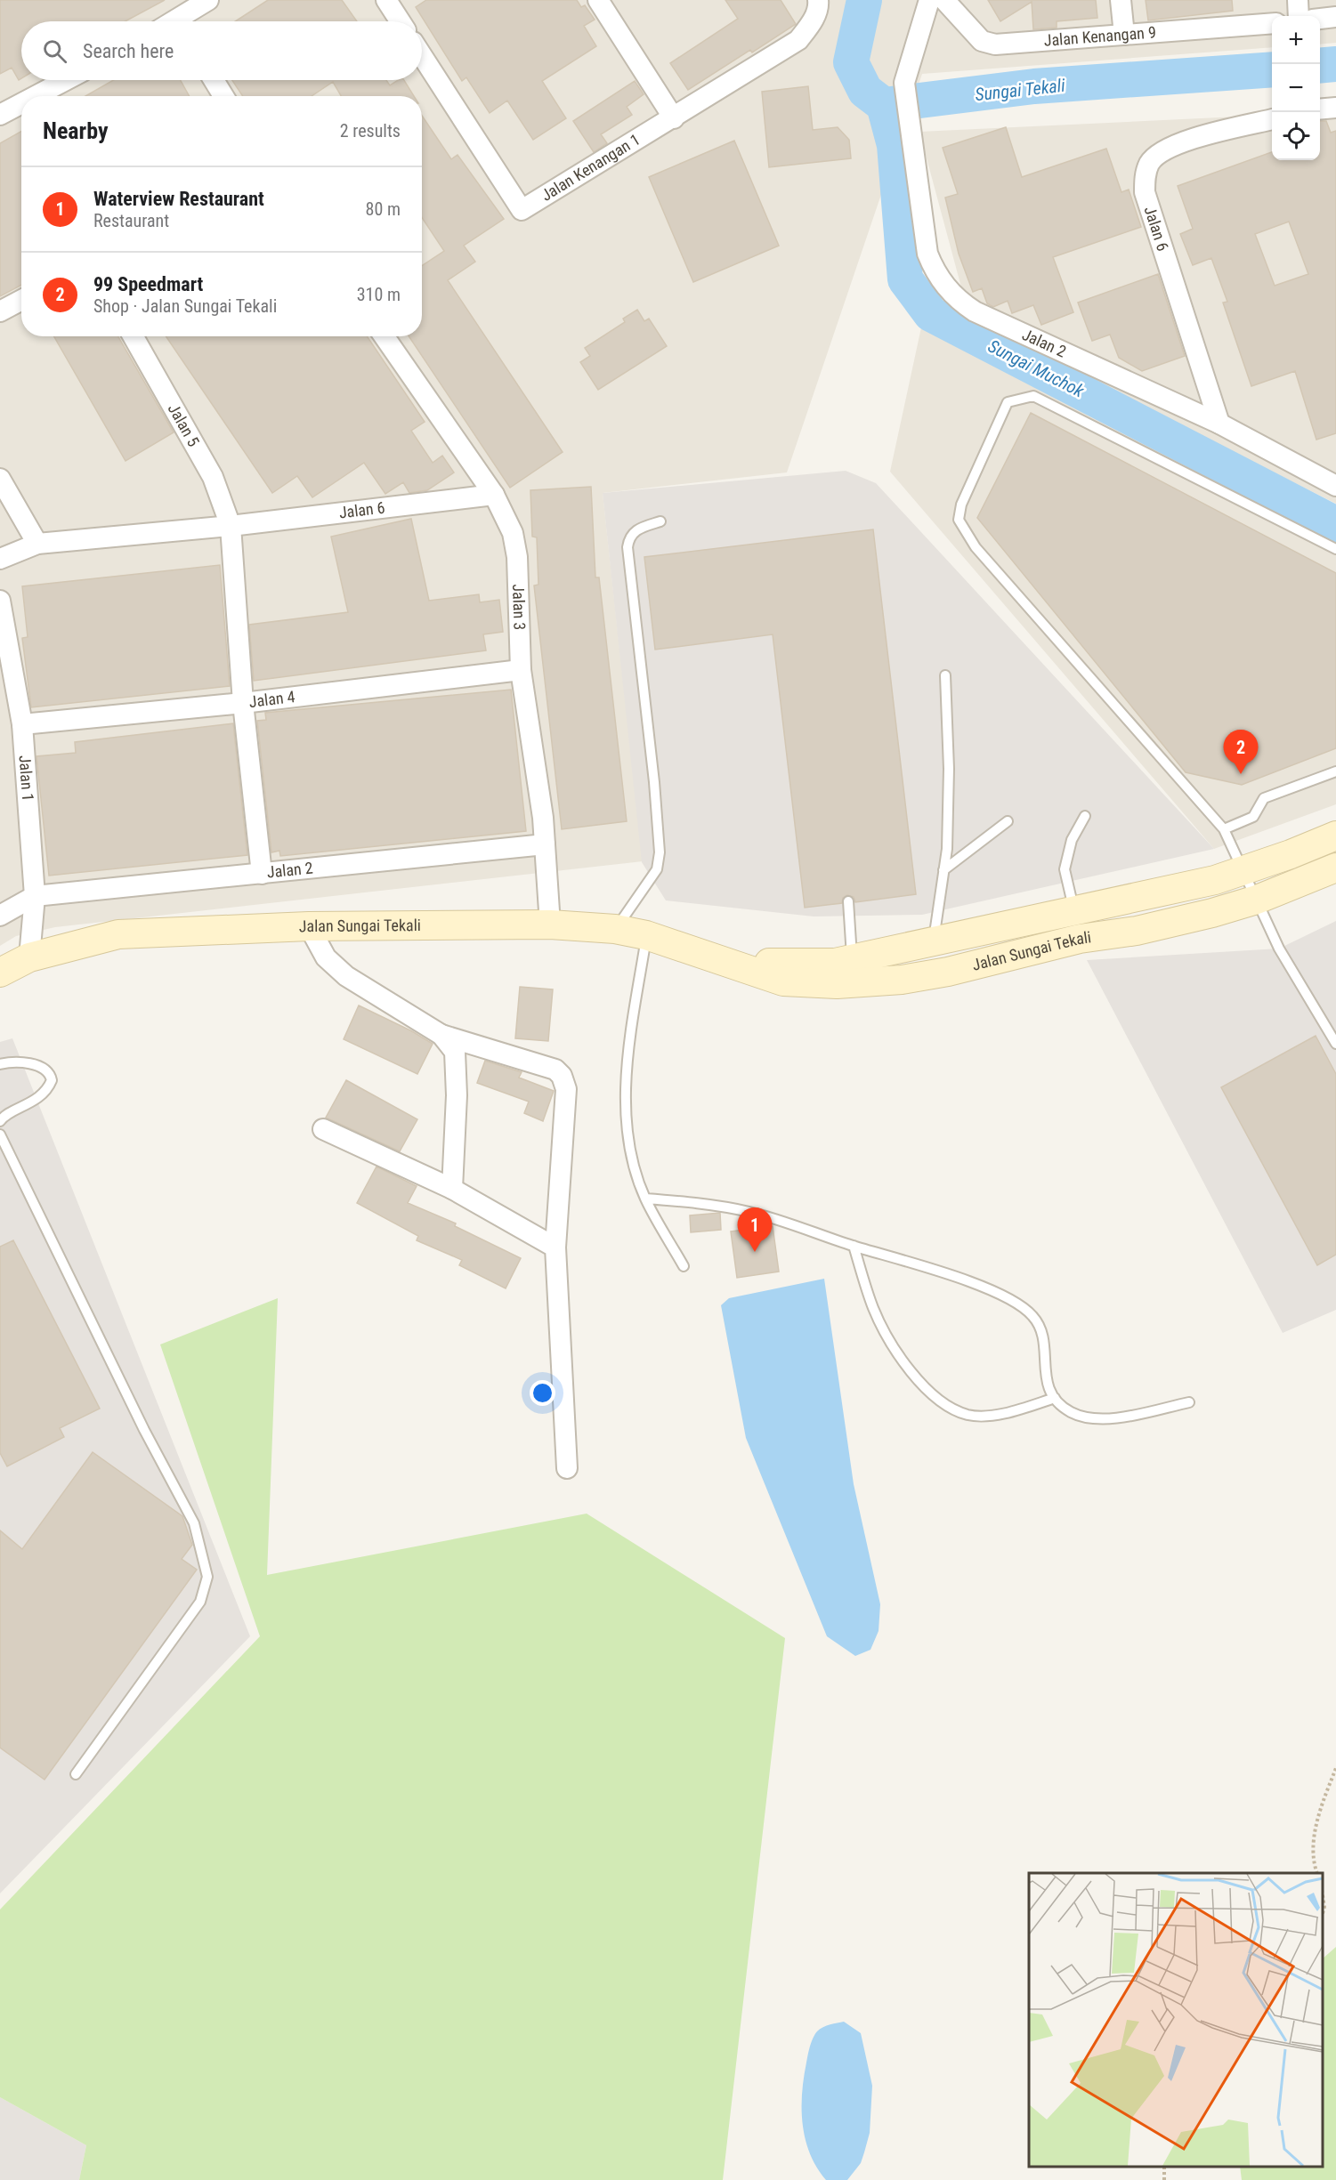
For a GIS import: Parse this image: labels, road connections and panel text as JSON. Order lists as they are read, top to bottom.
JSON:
{
  "streets": {
    "street": [
      "Jalan Kenangan 9",
      "Jalan Kenangan 1",
      "Jalan 6",
      "Jalan 2",
      "Jalan 5",
      "Jalan 3",
      "Jalan 4",
      "Jalan 1",
      "Jalan Sungai Tekali"
    ]
  },
  "crossings": [
    ["Jalan 6", "Jalan 2"],
    ["Jalan 6", "Jalan 5"],
    ["Jalan 6", "Jalan 3"],
    ["Jalan 2", "Jalan 3"],
    ["Jalan 2", "Jalan 1"],
    ["Jalan 3", "Jalan 4"],
    ["Jalan 3", "Jalan Sungai Tekali"],
    ["Jalan 4", "Jalan 1"],
    ["Jalan 1", "Jalan Sungai Tekali"]
  ],
  "water": ["Sungai Tekali", "Sungai Muchok"],
  "page": {
    "map_buttons": ["+", "−"],
    "search": "Search here",
    "heading": ["Nearby", "2 results"],
    "list": [
      {
        "mark": "1",
        "name": "Waterview Restaurant",
        "note": "Restaurant",
        "value": "80 m"
      },
      {
        "mark": "2",
        "name": "99 Speedmart",
        "note": "Shop · Jalan Sungai Tekali",
        "value": "310 m"
      }
    ],
    "pins": ["2", "1"]
  }
}
